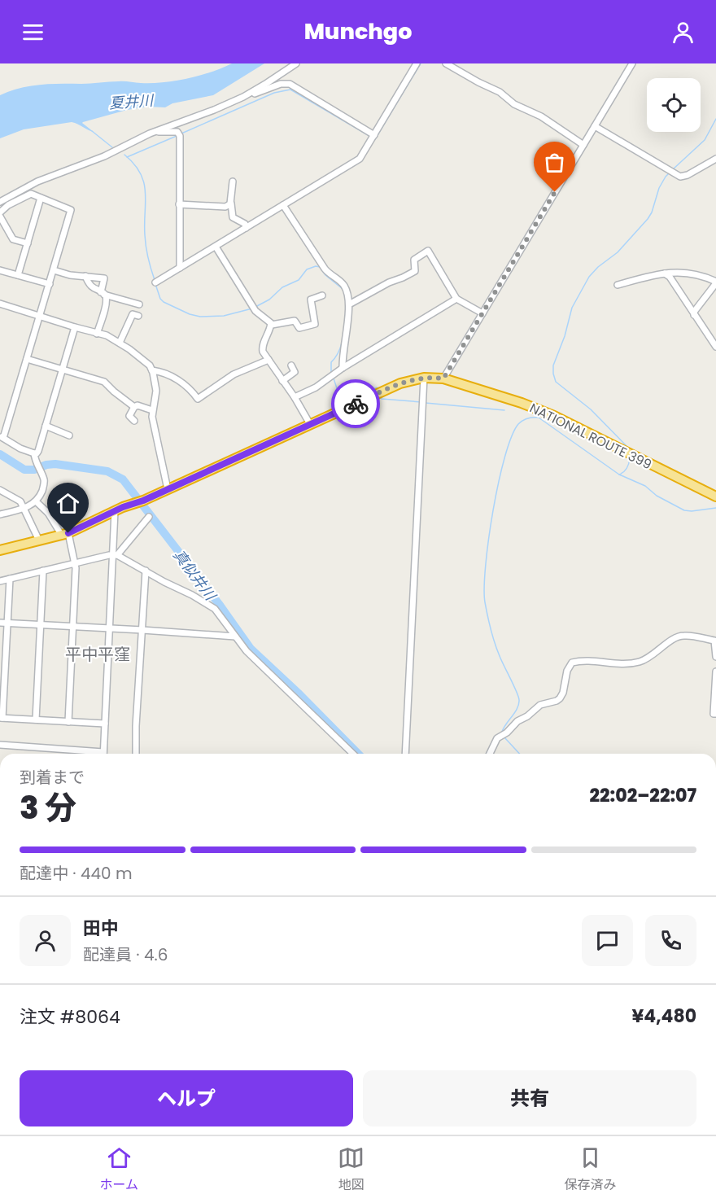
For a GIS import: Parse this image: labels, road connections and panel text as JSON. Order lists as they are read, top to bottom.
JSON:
{
  "streets": {
    "highway": ["NATIONAL ROUTE 399"]
  },
  "districts": ["平中平窪"],
  "water": ["夏井川", "真似井川"],
  "page": {
    "header": "Munchgo",
    "heading": ["3 分", "到着まで", "22:02–22:07"],
    "panel": [
      "田中",
      "配達員 · 4.6",
      "注文 #8064",
      "¥4,480"
    ],
    "bar": "配達中 · 440 m",
    "buttons": ["ヘルプ", "共有"],
    "tabs": ["ホーム", "地図", "保存済み"]
  }
}
